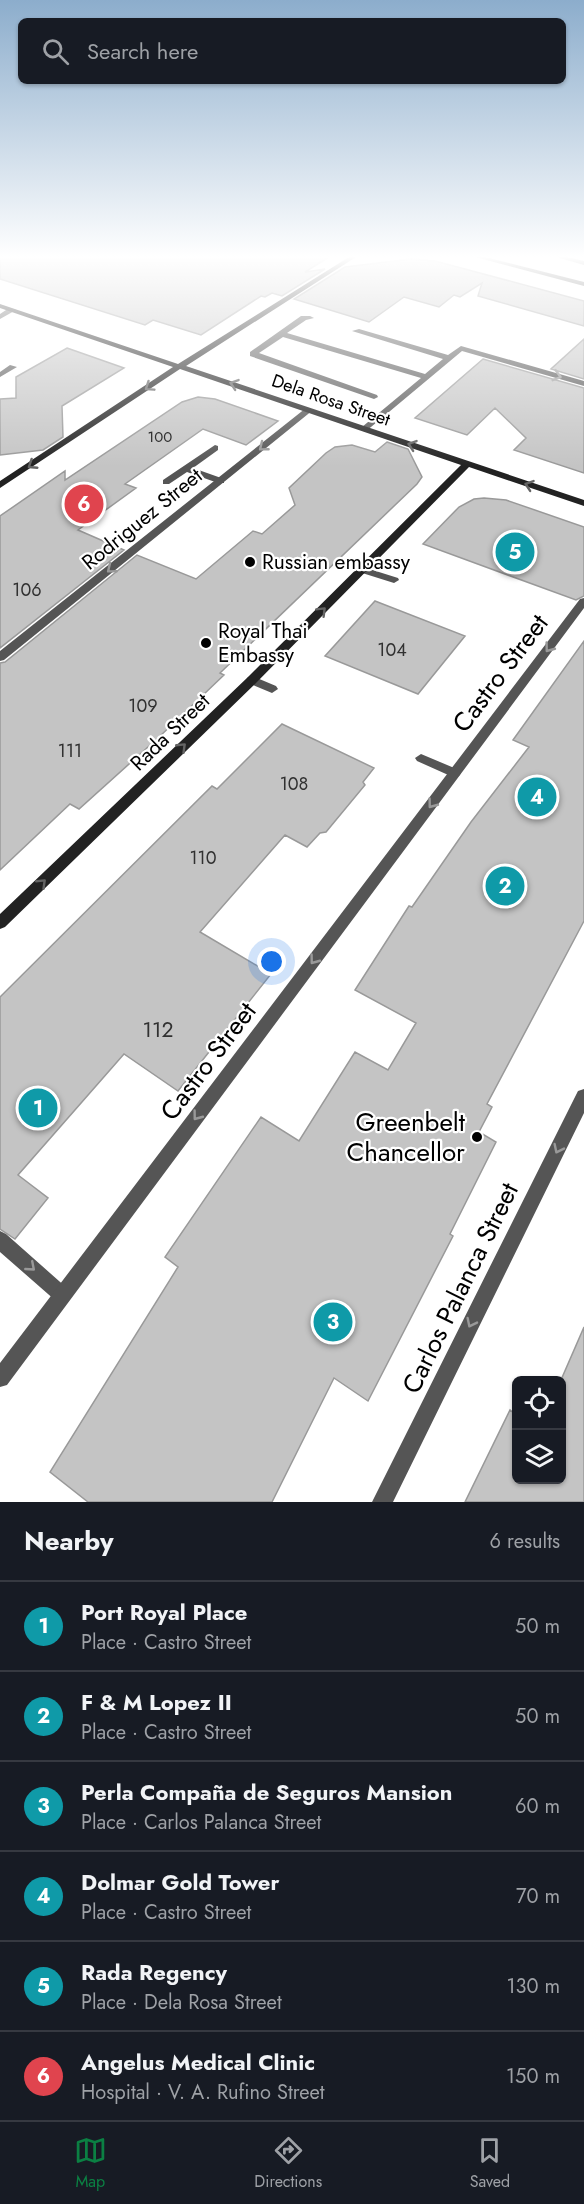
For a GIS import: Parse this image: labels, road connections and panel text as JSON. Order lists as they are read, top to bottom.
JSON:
{
  "streets": {
    "street": [
      "Dela Rosa Street",
      "Rodriguez Street",
      "Castro Street",
      "Rada Street",
      "Carlos Palanca Street"
    ]
  },
  "crossings": [
    ["Dela Rosa Street", "Rodriguez Street"],
    ["Dela Rosa Street", "Rada Street"]
  ],
  "one_way": [
    "Rodriguez Street",
    "Castro Street",
    "Rada Street",
    "Carlos Palanca Street"
  ],
  "places": ["Russian embassy", "Royal Thai Embassy", "Greenbelt Chancellor"],
  "house_numbers": [
    "100",
    "106",
    "104",
    "109",
    "111",
    "108",
    "110",
    "112"
  ],
  "page": {
    "search": "Search here",
    "pins": [
      "6",
      "5",
      "4",
      "2",
      "1",
      "3"
    ],
    "heading": ["Nearby", "6 results"],
    "list": [
      {
        "mark": "1",
        "name": "Port Royal Place",
        "note": "Place · Castro Street",
        "value": "50 m"
      },
      {
        "mark": "2",
        "name": "F & M Lopez II",
        "note": "Place · Castro Street",
        "value": "50 m"
      },
      {
        "mark": "3",
        "name": "Perla Compaña de Seguros Mansion",
        "note": "Place · Carlos Palanca Street",
        "value": "60 m"
      },
      {
        "mark": "4",
        "name": "Dolmar Gold Tower",
        "note": "Place · Castro Street",
        "value": "70 m"
      },
      {
        "mark": "5",
        "name": "Rada Regency",
        "note": "Place · Dela Rosa Street",
        "value": "130 m"
      },
      {
        "mark": "6",
        "name": "Angelus Medical Clinic",
        "note": "Hospital · V. A. Rufino Street",
        "value": "150 m"
      }
    ],
    "nav": ["Map", "Directions", "Saved"]
  }
}
